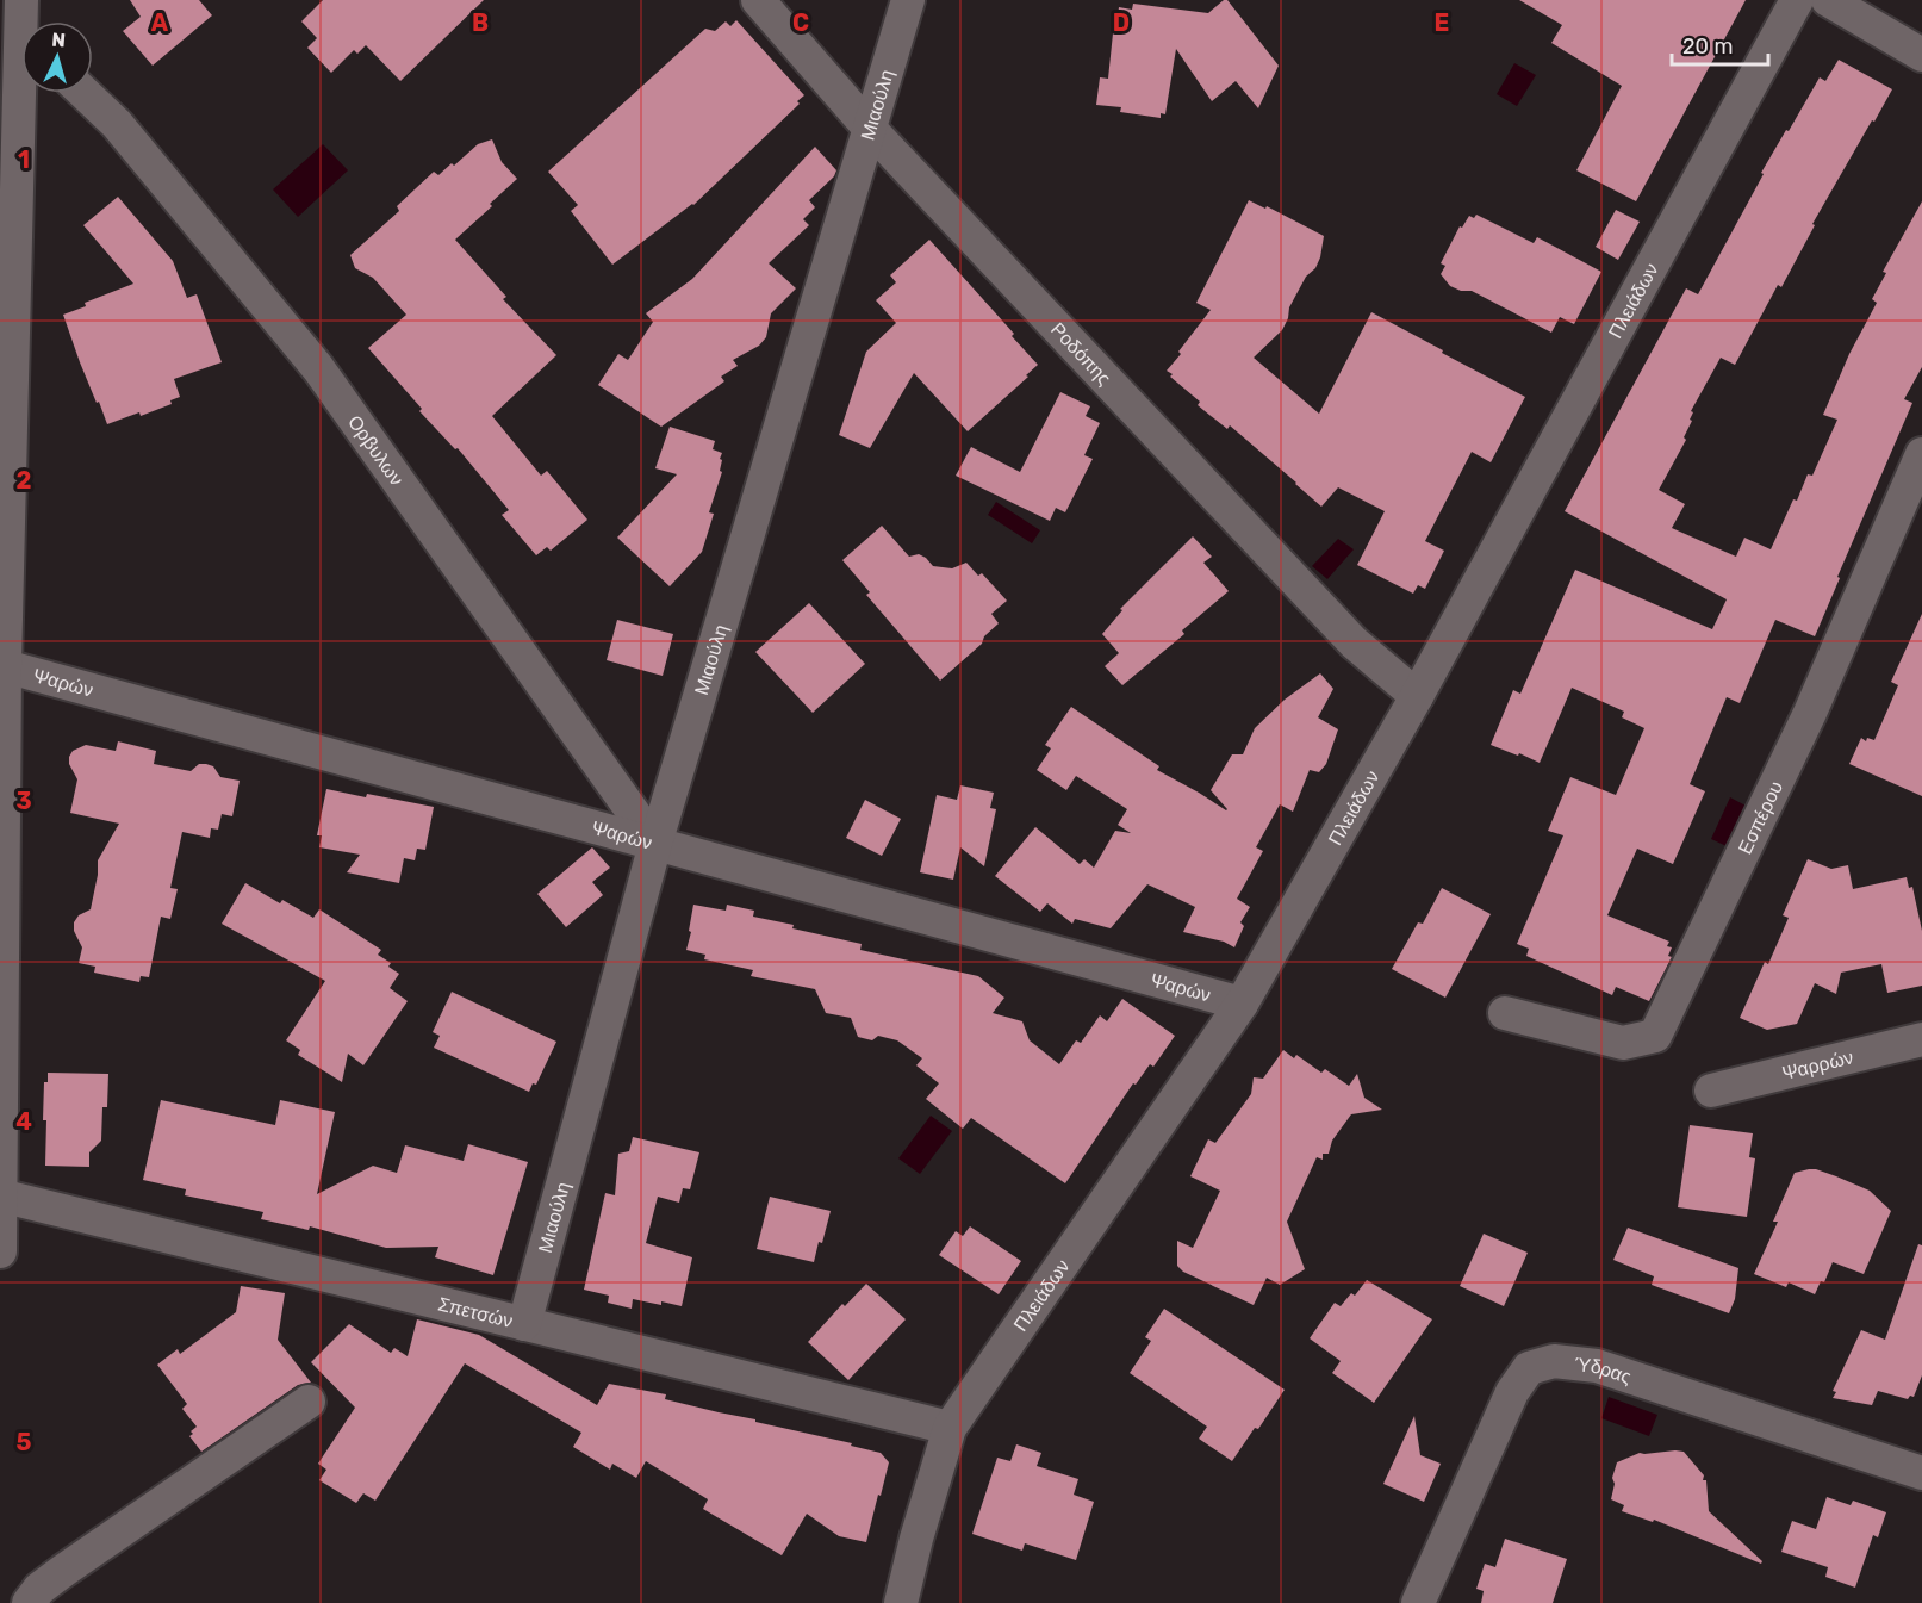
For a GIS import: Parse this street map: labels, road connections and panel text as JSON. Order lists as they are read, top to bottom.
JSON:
{
  "streets": {
    "street": [
      "Μιαούλη",
      "Πλειάδων",
      "Ροδόπης",
      "Ορβυλων",
      "Ψαρών",
      "Εσπέρου",
      "Ψαρρών",
      "Σπετσών",
      "Ύδρας"
    ]
  },
  "crossings": [
    ["Μιαούλη", "Ροδόπης"],
    ["Μιαούλη", "Ορβυλων"],
    ["Μιαούλη", "Ψαρών"],
    ["Μιαούλη", "Σπετσών"],
    ["Πλειάδων", "Ροδόπης"],
    ["Πλειάδων", "Ψαρών"],
    ["Πλειάδων", "Σπετσών"],
    ["Ορβυλων", "Ψαρών"]
  ],
  "scale_bar": "20 m",
  "north": "top",
  "grid": {
    "columns": [
      "A",
      "B",
      "C",
      "D",
      "E"
    ],
    "rows": [
      "1",
      "2",
      "3",
      "4",
      "5"
    ]
  }
}
